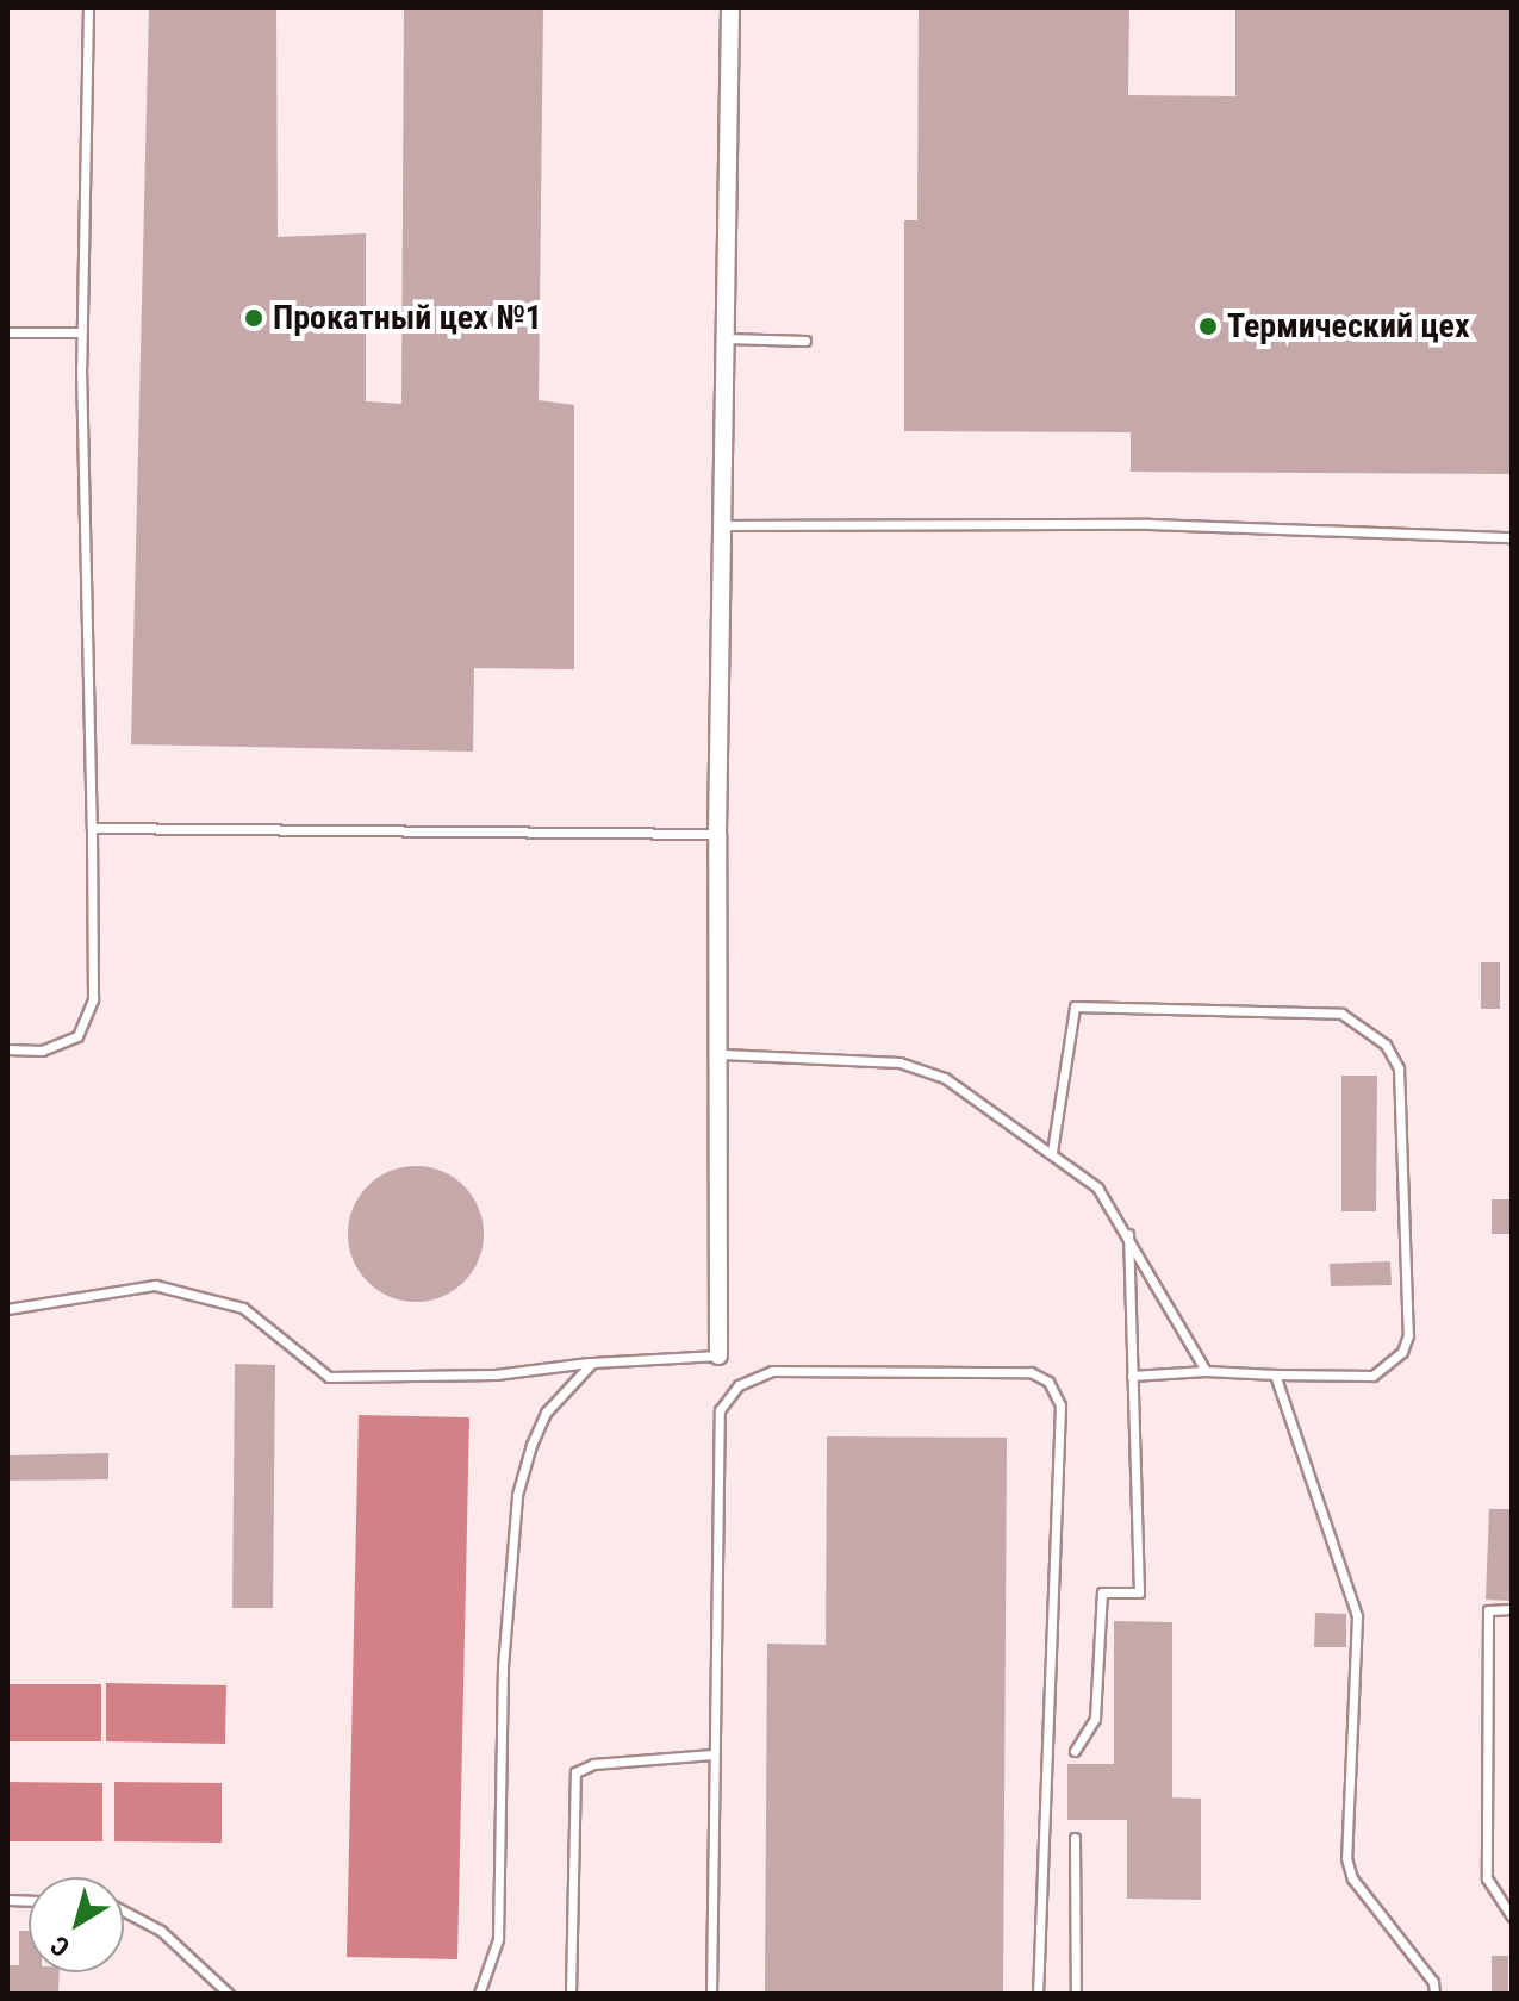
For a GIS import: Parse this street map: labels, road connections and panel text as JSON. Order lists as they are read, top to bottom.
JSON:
{
  "places": ["Прокатный цех №1", "Термический цех"],
  "north": "bottom left"
}
